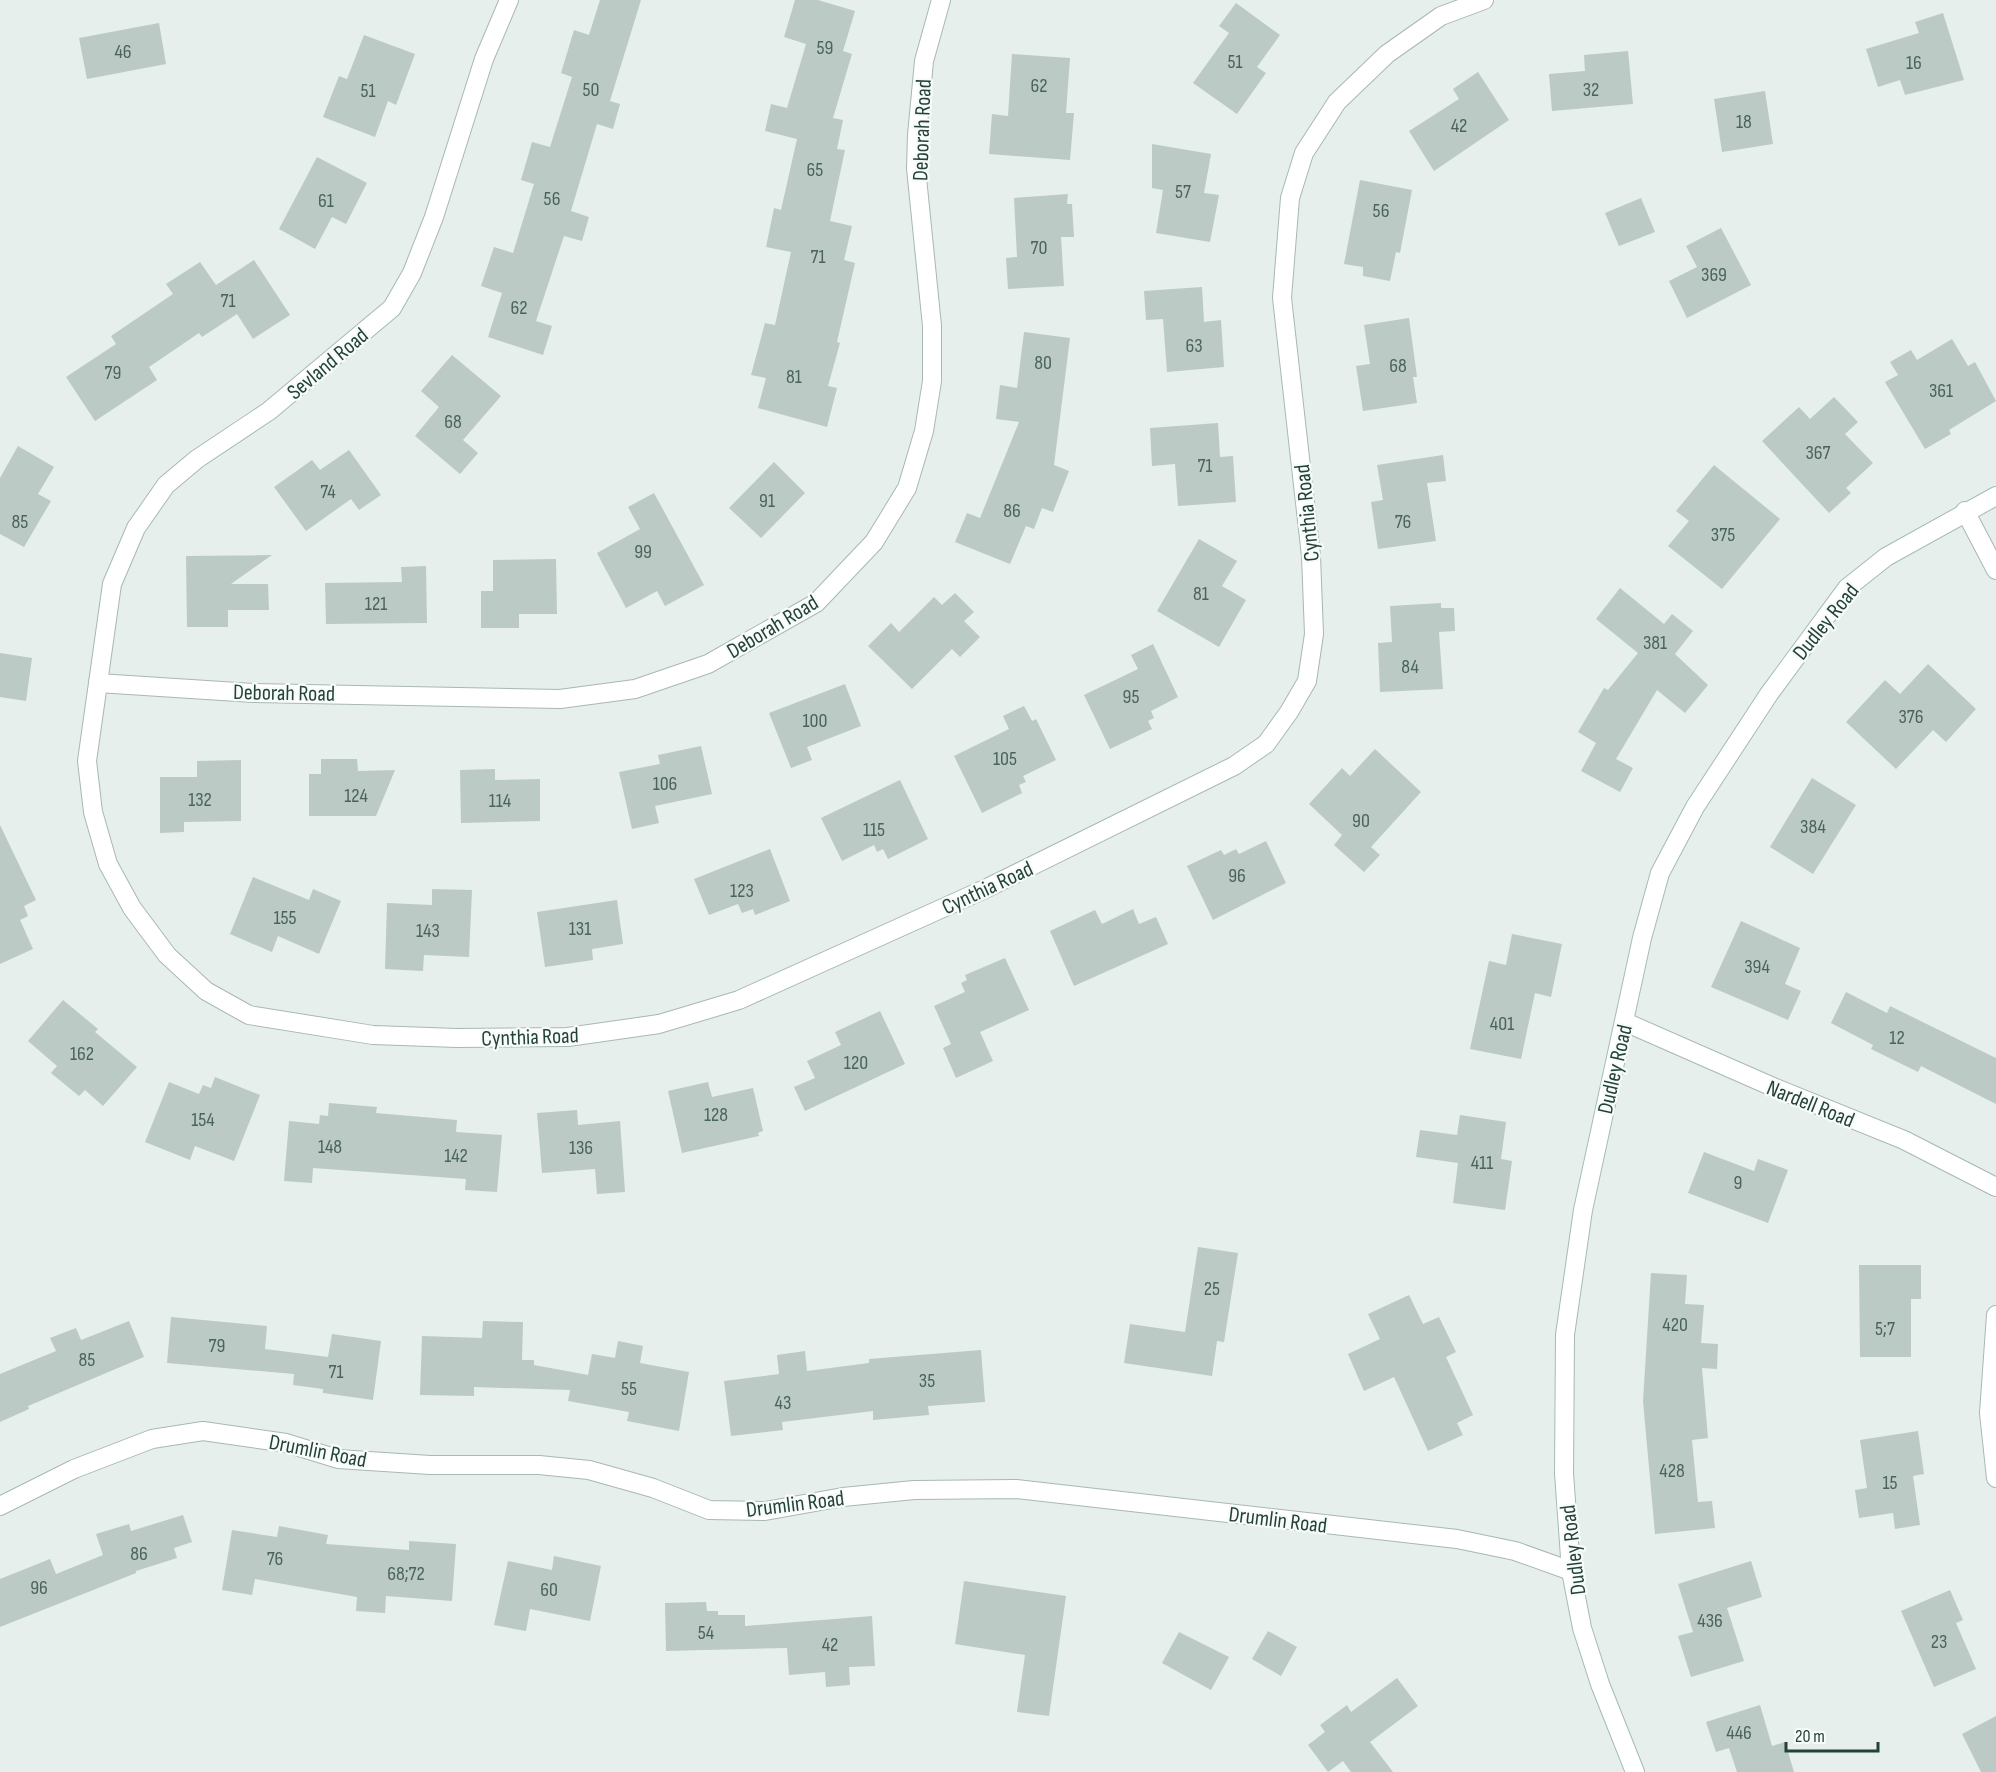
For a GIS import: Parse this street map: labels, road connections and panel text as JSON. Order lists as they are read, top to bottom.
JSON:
{
  "streets": {
    "street": [
      "Deborah Road",
      "Sevland Road",
      "Cynthia Road",
      "Dudley Road",
      "Nardell Road",
      "Drumlin Road"
    ]
  },
  "crossings": [
    ["Deborah Road", "Sevland Road"],
    ["Deborah Road", "Cynthia Road"],
    ["Sevland Road", "Cynthia Road"],
    ["Dudley Road", "Nardell Road"],
    ["Dudley Road", "Drumlin Road"]
  ],
  "house_numbers": [
    "59",
    "46",
    "51",
    "16",
    "62",
    "50",
    "32",
    "51",
    "18",
    "42",
    "65",
    "57",
    "56",
    "61",
    "56",
    "70",
    "71",
    "369",
    "71",
    "62",
    "63",
    "80",
    "68",
    "79",
    "81",
    "361",
    "68",
    "367",
    "71",
    "74",
    "91",
    "86",
    "85",
    "76",
    "375",
    "99",
    "81",
    "121",
    "381",
    "84",
    "95",
    "376",
    "100",
    "105",
    "106",
    "124",
    "132",
    "114",
    "90",
    "384",
    "115",
    "96",
    "123",
    "155",
    "131",
    "143",
    "394",
    "401",
    "12",
    "162",
    "120",
    "128",
    "154",
    "148",
    "136",
    "142",
    "411",
    "9",
    "25",
    "420",
    "5;7",
    "79",
    "85",
    "71",
    "35",
    "55",
    "43",
    "428",
    "15",
    "86",
    "76",
    "68;72",
    "96",
    "60",
    "436",
    "54",
    "23",
    "42",
    "446"
  ],
  "scale_bar": "20 m"
}
